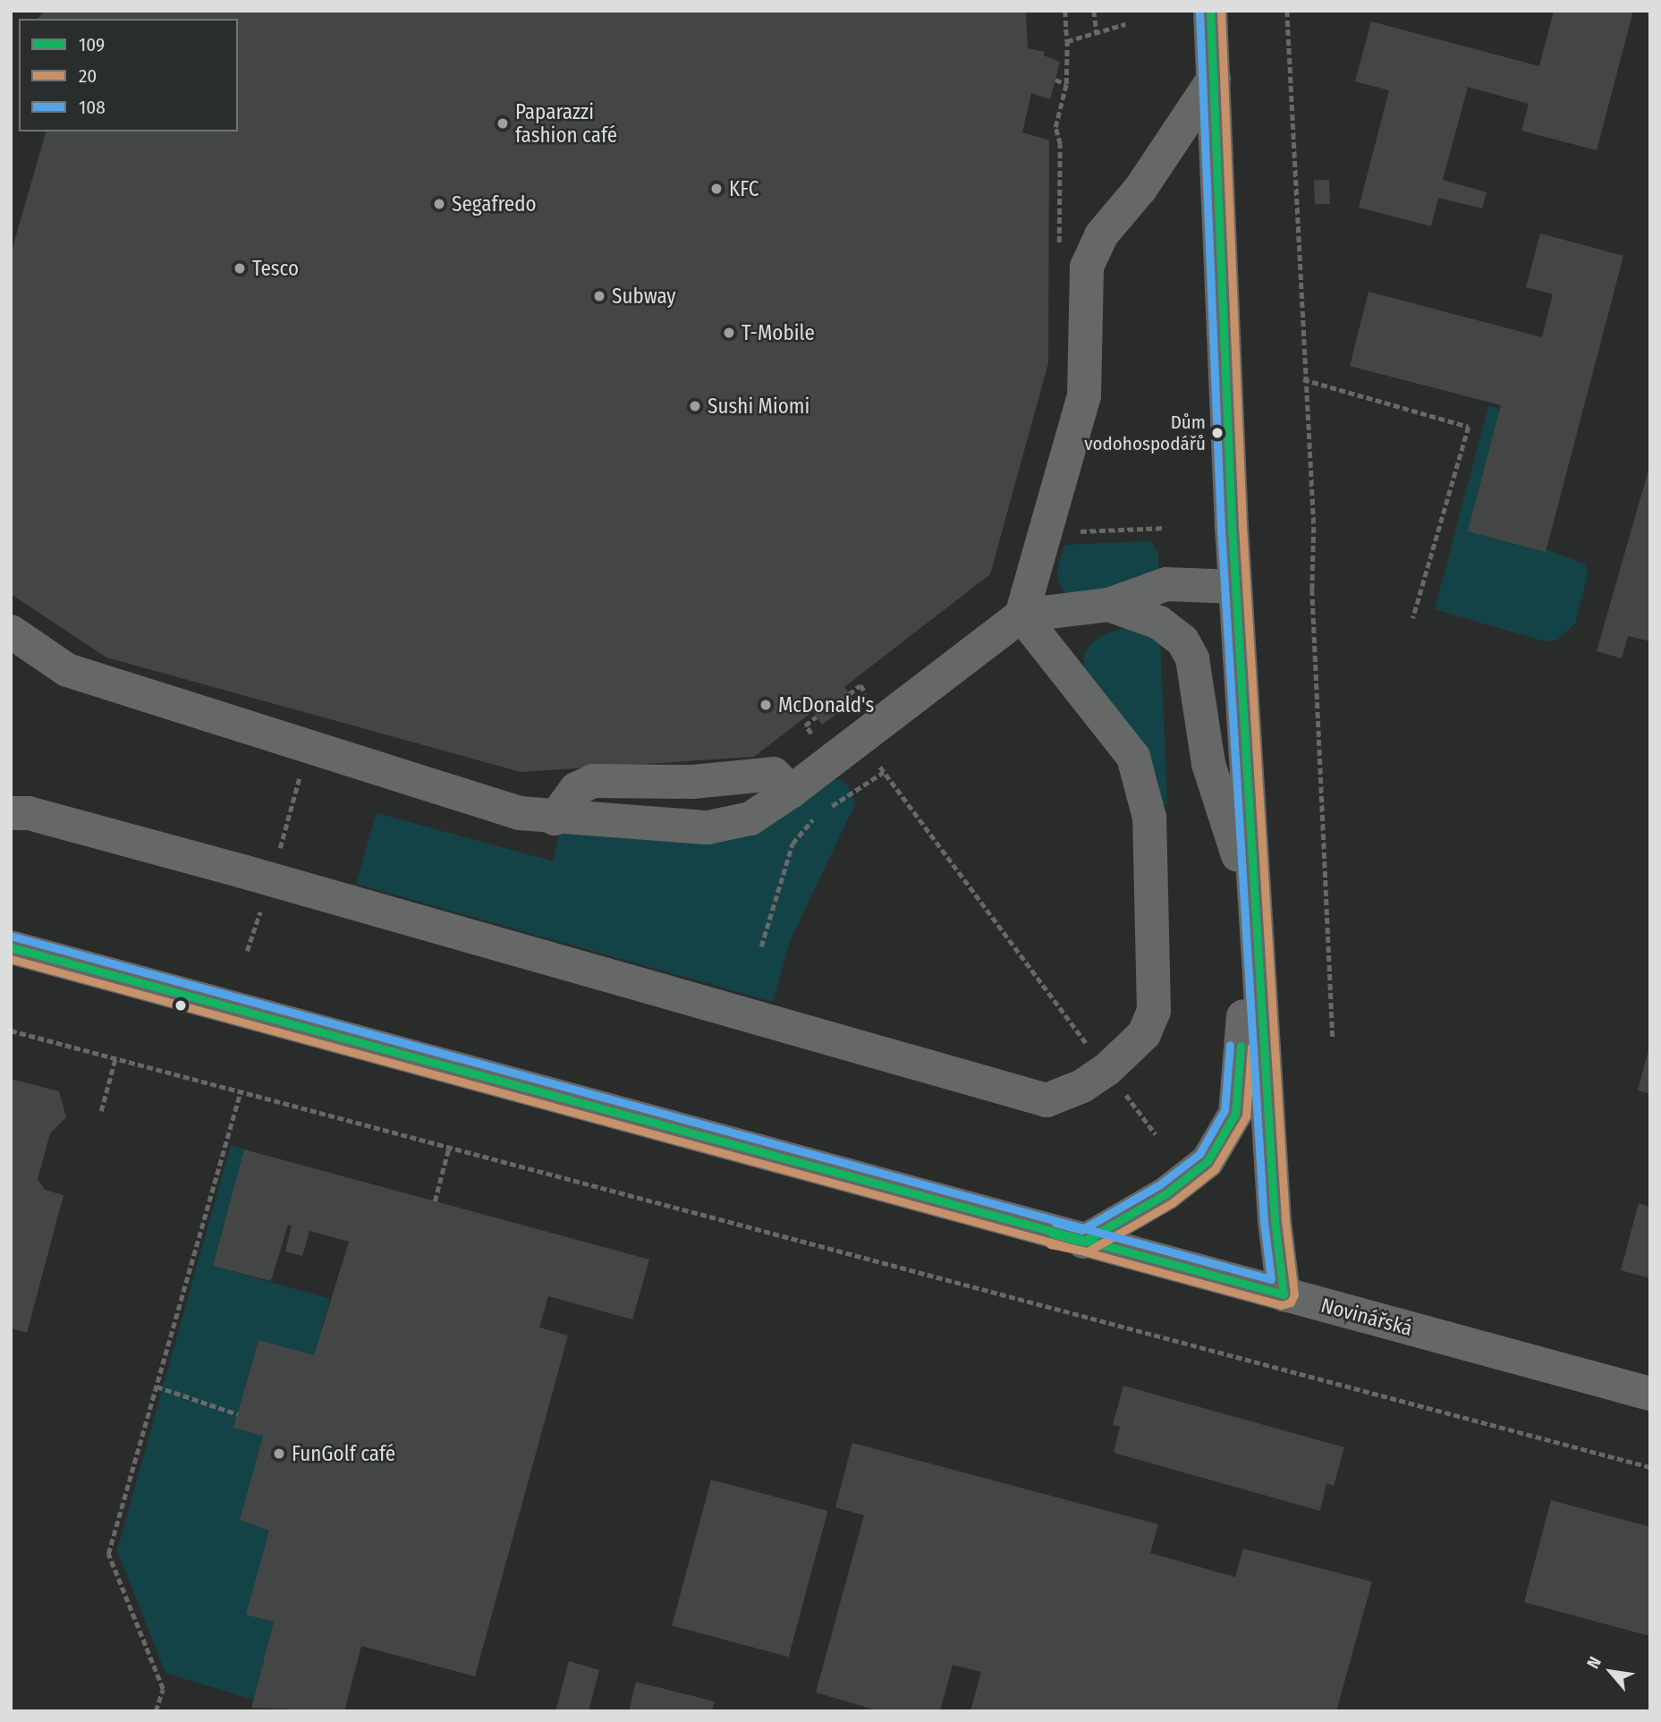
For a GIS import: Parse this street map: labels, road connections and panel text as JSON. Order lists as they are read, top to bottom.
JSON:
{
  "streets": {
    "street": ["Novinářská"]
  },
  "places": [
    "Paparazzi fashion café",
    "KFC",
    "Segafredo",
    "Tesco",
    "Subway",
    "T-Mobile",
    "Sushi Miomi",
    "Dům vodohospodářů",
    "McDonald's",
    "FunGolf café"
  ],
  "lines": ["transit line 109", "transit line 20", "transit line 108"],
  "legend": ["109", "20", "108"],
  "north": "top left"
}
